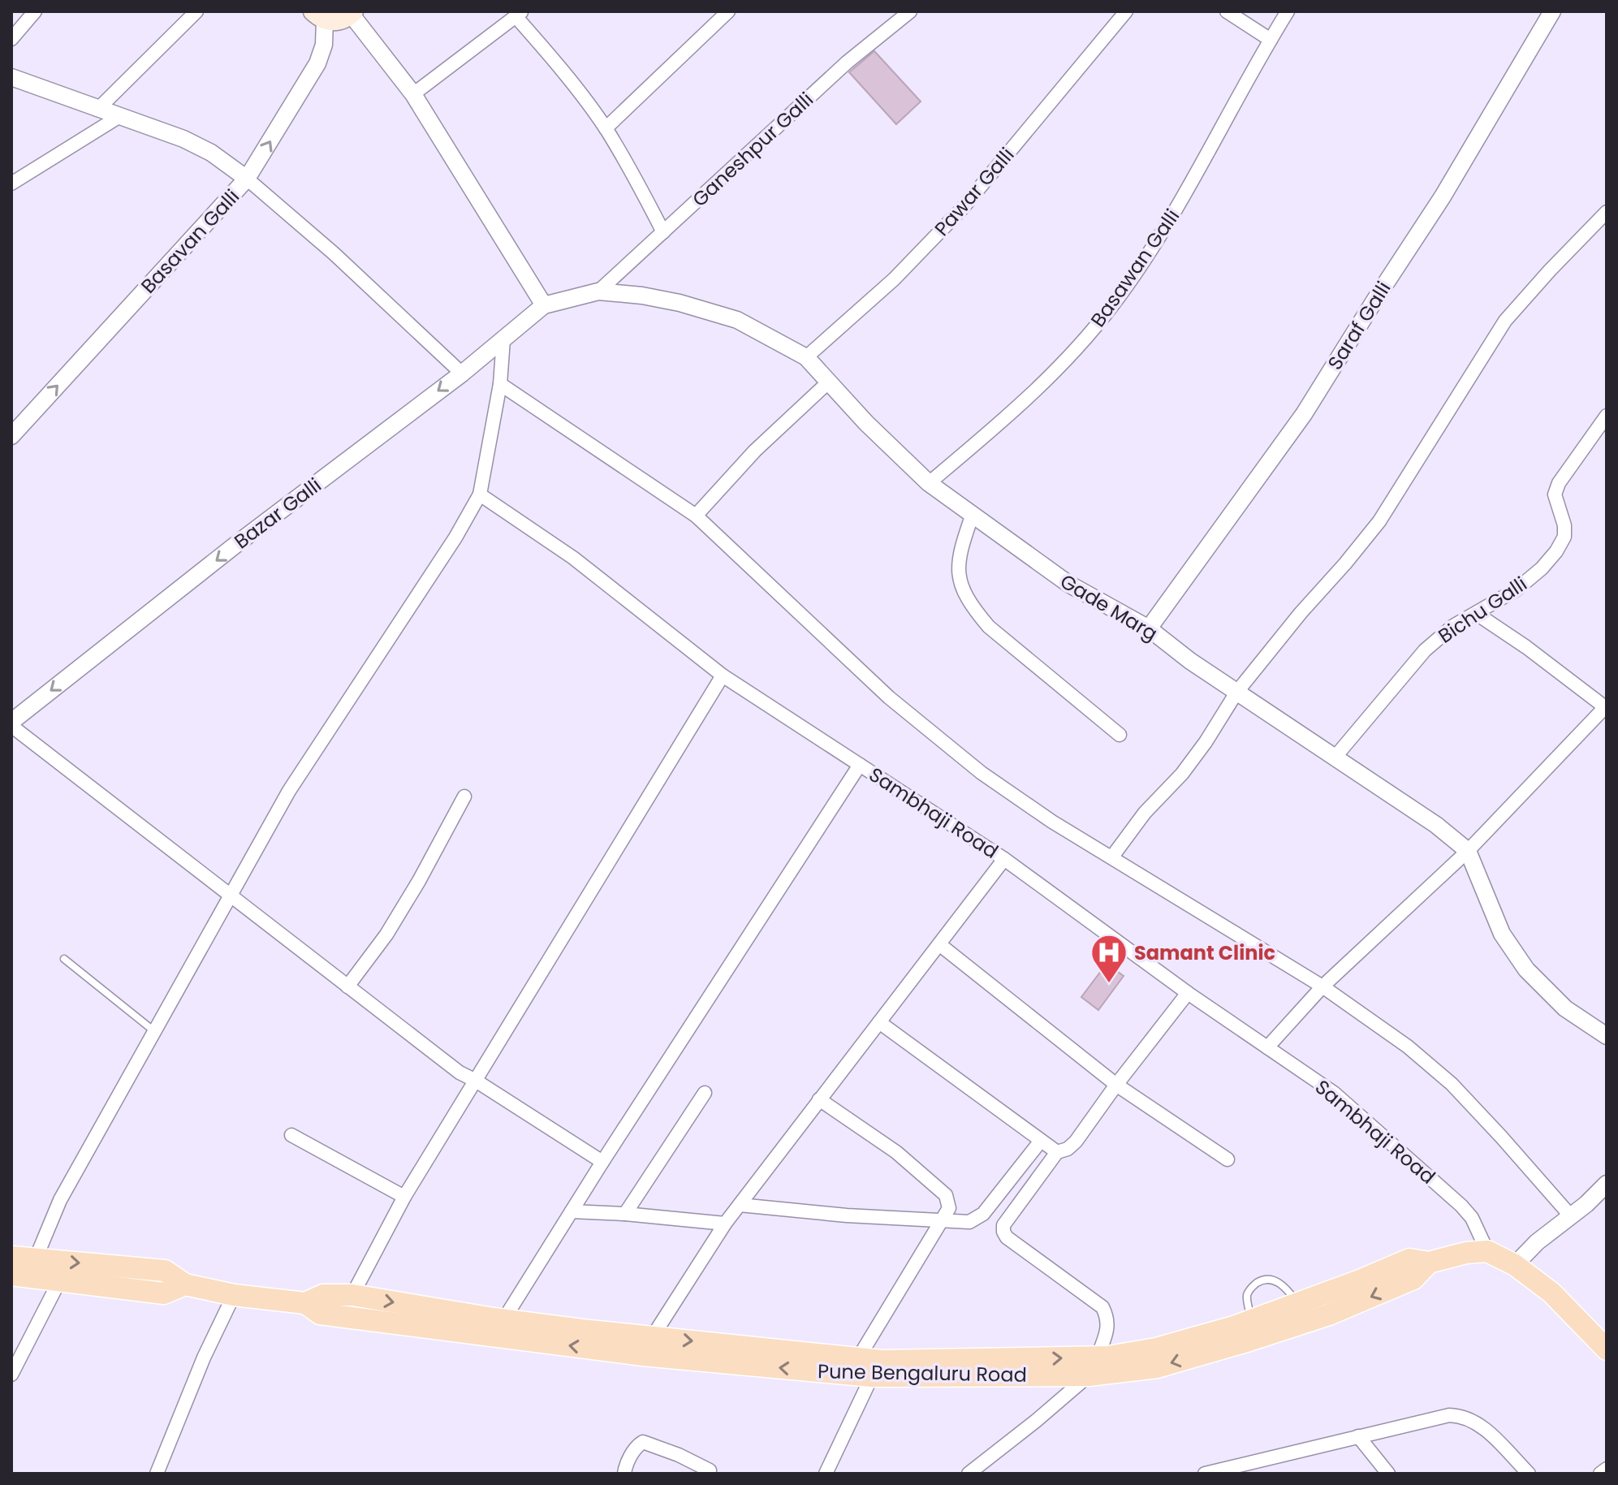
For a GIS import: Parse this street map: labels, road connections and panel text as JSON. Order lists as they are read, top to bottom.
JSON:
{
  "streets": {
    "main road": ["Pune Bengaluru Road"],
    "street": [
      "Ganeshpur Galli",
      "Pawar Galli",
      "Basavan Galli",
      "Basawan Galli",
      "Saraf Galli",
      "Bazar Galli",
      "Gade Marg",
      "Bichu Galli",
      "Sambhaji Road"
    ]
  },
  "crossings": [
    ["Ganeshpur Galli", "Gade Marg"],
    ["Pawar Galli", "Gade Marg"],
    ["Basawan Galli", "Gade Marg"],
    ["Saraf Galli", "Gade Marg"],
    ["Bazar Galli", "Gade Marg"],
    ["Gade Marg", "Bichu Galli"],
    ["Sambhaji Road", "Pune Bengaluru Road"]
  ],
  "one_way": ["Basavan Galli", "Bazar Galli"],
  "places": {
    "hospital": ["Samant Clinic"]
  }
}
